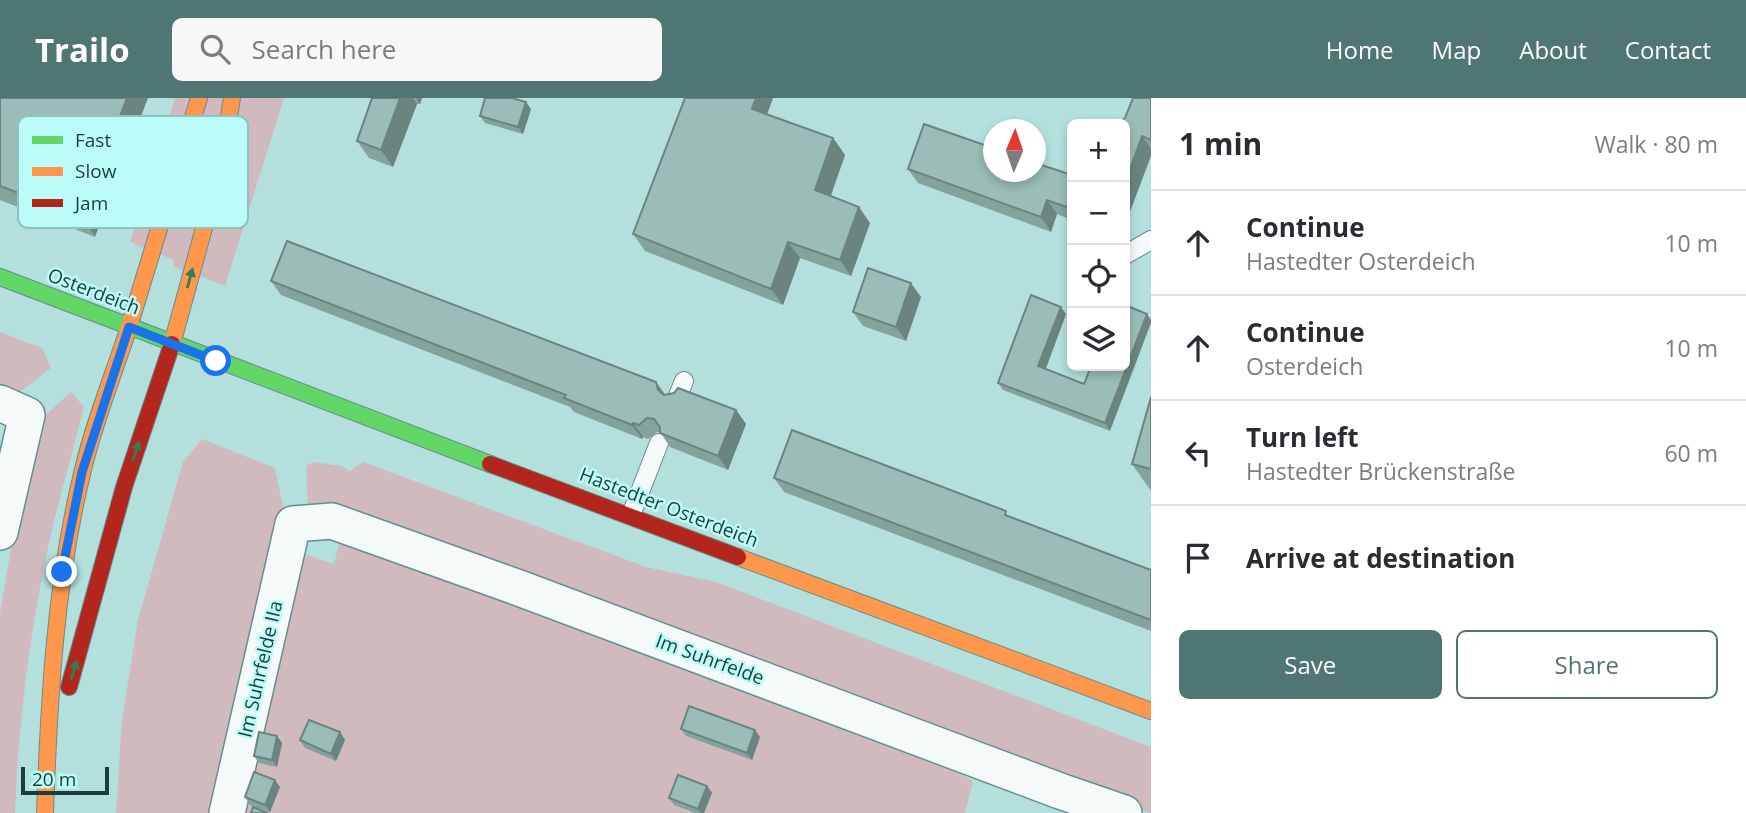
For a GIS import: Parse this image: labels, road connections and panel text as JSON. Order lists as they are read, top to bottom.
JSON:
{
  "streets": {
    "main road": ["Osterdeich", "Hastedter Osterdeich"],
    "street": ["Im Suhrfelde", "Im Suhrfelde IIa"]
  },
  "crossings": [
    ["Osterdeich", "Hastedter Osterdeich"],
    ["Im Suhrfelde", "Im Suhrfelde IIa"]
  ],
  "legend": ["Fast", "Slow", "Jam"],
  "scale_bar": "20 m",
  "north": "top",
  "page": {
    "header": "Trailo",
    "search": "Search here",
    "nav": [
      "Home",
      "Map",
      "About",
      "Contact"
    ],
    "heading": ["1 min", "Walk · 80 m"],
    "map_buttons": ["+", "−"],
    "list": [
      ["Continue", "Hastedter Osterdeich", "10 m"],
      ["Continue", "Osterdeich", "10 m"],
      ["Turn left", "Hastedter Brückenstraße", "60 m"],
      "Arrive at destination"
    ],
    "buttons": ["Save", "Share"],
    "scale": "20 m"
  }
}
